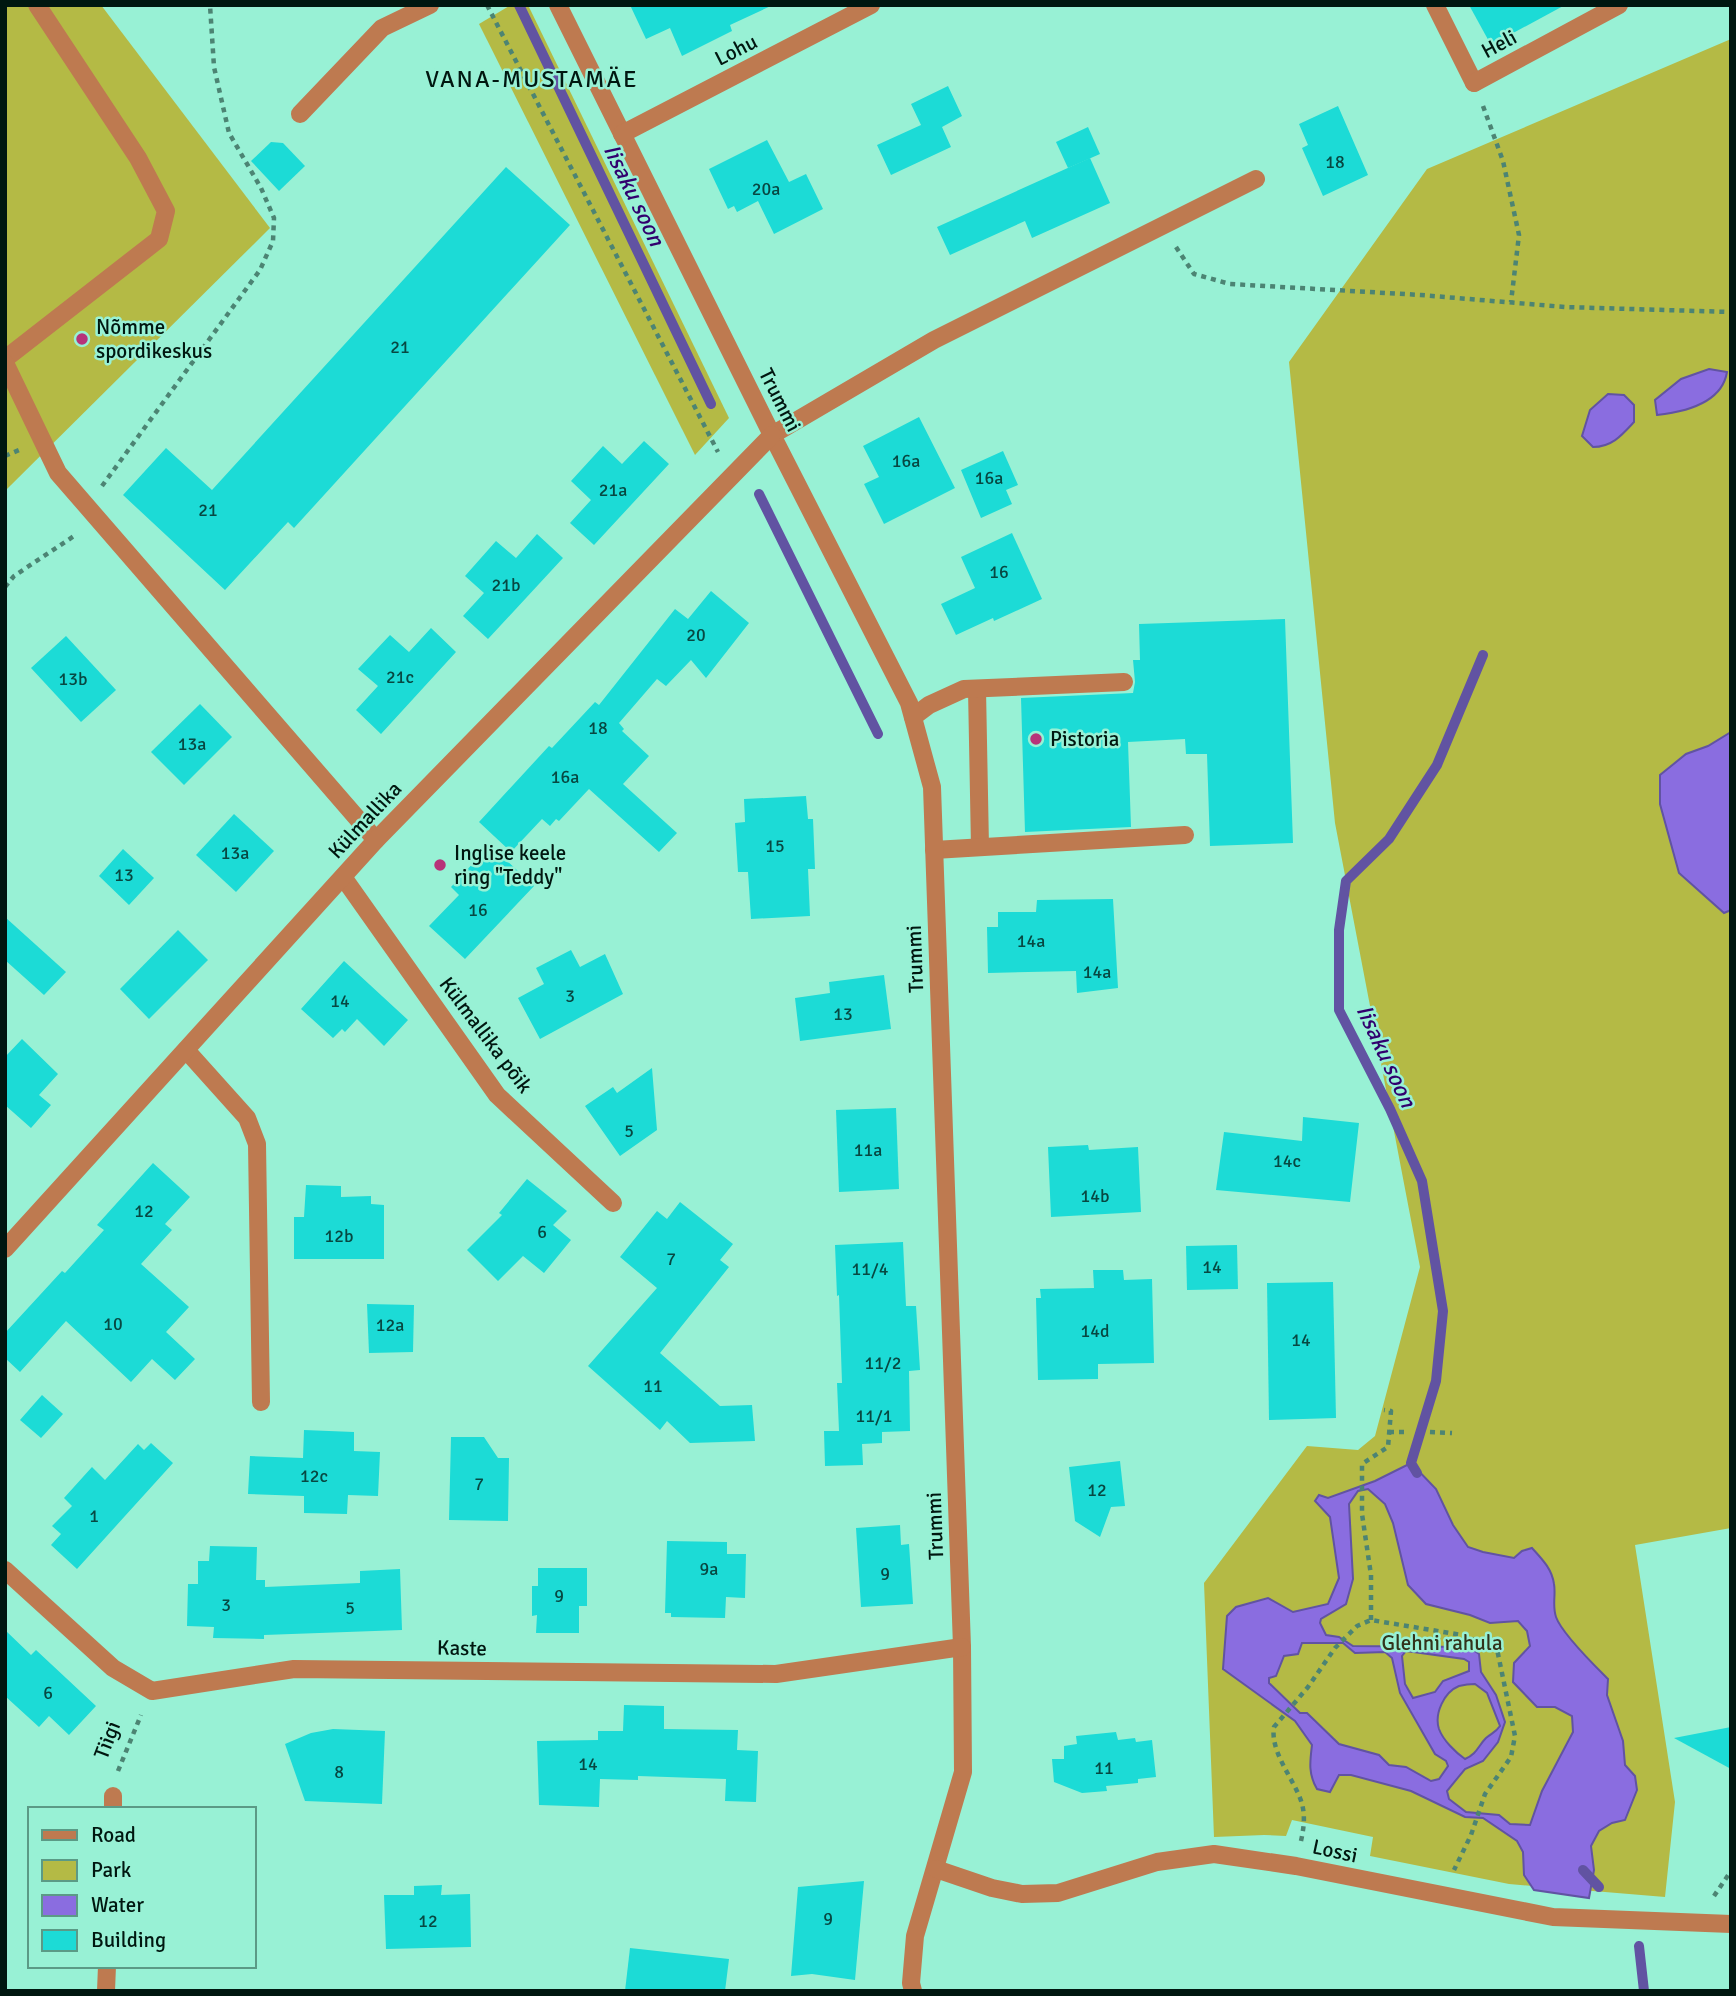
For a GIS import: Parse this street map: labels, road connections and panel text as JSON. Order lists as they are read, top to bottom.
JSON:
{
  "streets": {
    "street": [
      "Heli",
      "Lohu",
      "Trummi",
      "Külmallika",
      "Külmallika põik",
      "Kaste",
      "Lossi"
    ],
    "path": ["Tiigi"]
  },
  "crossings": [
    ["Lohu", "Trummi"],
    ["Trummi", "Külmallika"],
    ["Trummi", "Kaste"],
    ["Trummi", "Lossi"],
    ["Külmallika", "Külmallika põik"],
    ["Kaste", "Tiigi"]
  ],
  "districts": ["VANA-MUSTAMÄE"],
  "water": ["Iisaku soon"],
  "parks": ["Glehni rahula"],
  "places": ["Nõmme spordikeskus", "Pistoria", "Inglise keele ring \"Teddy\""],
  "house_numbers": [
    "18",
    "20a",
    "21",
    "16a",
    "16a",
    "21a",
    "21",
    "16",
    "21b",
    "20",
    "21c",
    "13b",
    "18",
    "13a",
    "16a",
    "15",
    "13a",
    "13",
    "16",
    "14a",
    "14a",
    "3",
    "14",
    "13",
    "5",
    "11a",
    "14c",
    "14b",
    "12",
    "6",
    "12b",
    "7",
    "14",
    "11/4",
    "10",
    "12a",
    "14d",
    "14",
    "11/2",
    "11",
    "11/1",
    "12c",
    "7",
    "12",
    "1",
    "9a",
    "9",
    "9",
    "3",
    "5",
    "6",
    "14",
    "11",
    "8",
    "9",
    "12"
  ],
  "legend": [
    "Road",
    "Park",
    "Water",
    "Building"
  ]
}
